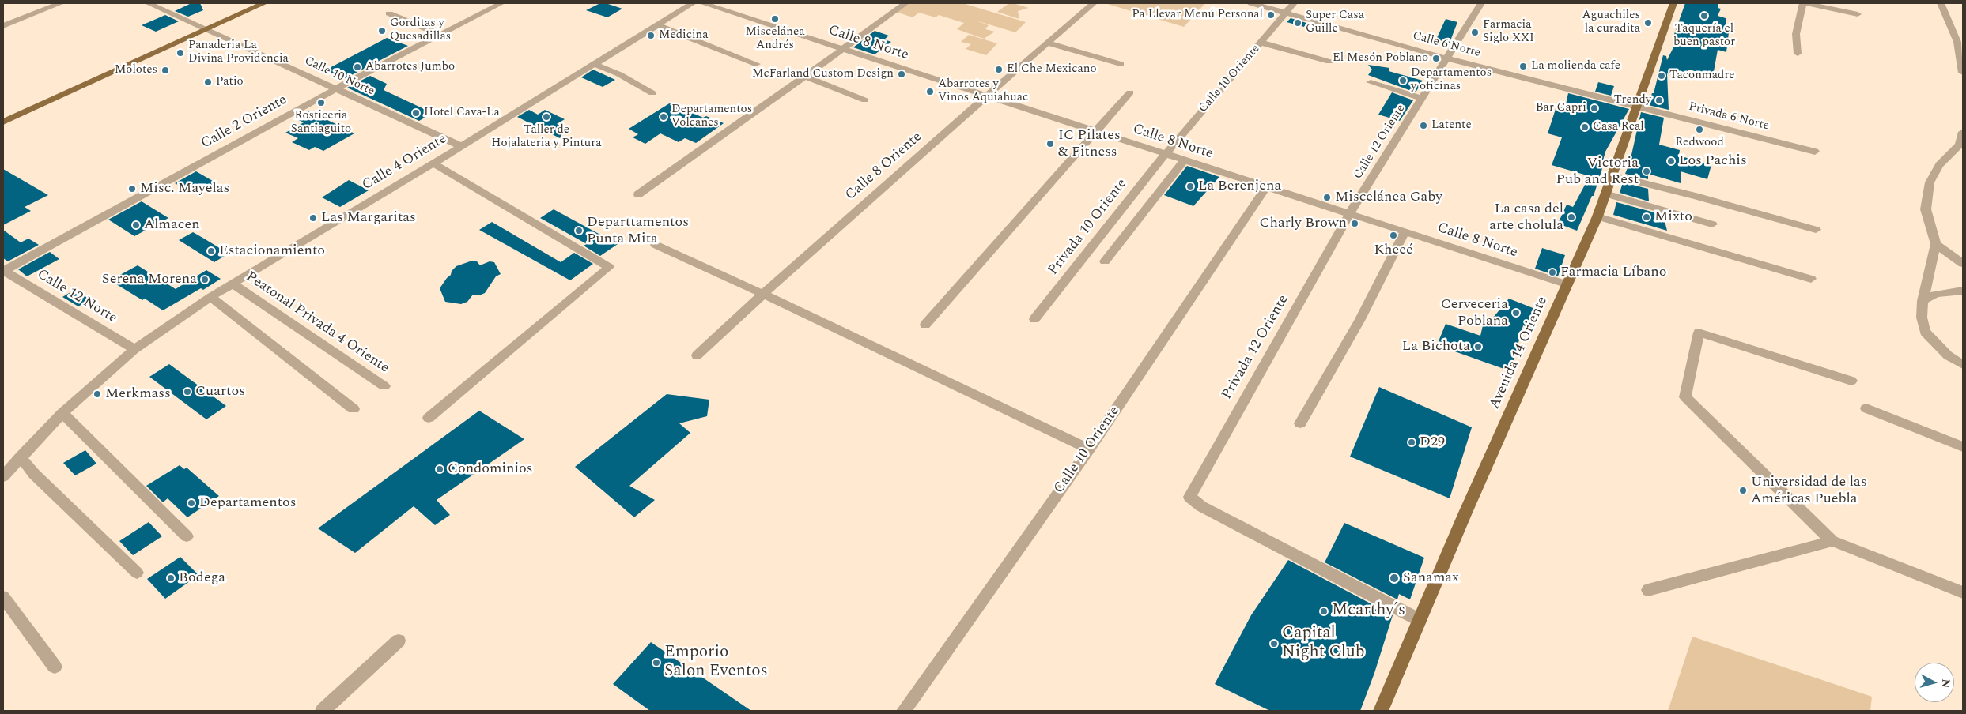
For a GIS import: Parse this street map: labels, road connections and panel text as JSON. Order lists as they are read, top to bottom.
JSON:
{
  "streets": {
    "main road": ["Avenida 14 Oriente"],
    "street": [
      "Calle 8 Norte",
      "Calle 6 Norte",
      "Calle 10 Norte",
      "Calle 10 Oriente",
      "Privada 6 Norte",
      "Calle 2 Oriente",
      "Calle 12 Oriente",
      "Calle 4 Oriente",
      "Calle 8 Oriente",
      "Privada 10 Oriente",
      "Calle 12 Norte",
      "Peatonal Privada 4 Oriente",
      "Privada 12 Oriente"
    ]
  },
  "crossings": [
    ["Calle 8 Norte", "Calle 10 Oriente"],
    ["Calle 8 Norte", "Calle 12 Oriente"],
    ["Calle 8 Norte", "Calle 8 Oriente"],
    ["Calle 8 Norte", "Privada 10 Oriente"],
    ["Calle 8 Norte", "Privada 12 Oriente"],
    ["Calle 8 Norte", "Avenida 14 Oriente"],
    ["Calle 6 Norte", "Calle 10 Oriente"],
    ["Calle 6 Norte", "Privada 6 Norte"],
    ["Calle 6 Norte", "Calle 12 Oriente"],
    ["Calle 6 Norte", "Avenida 14 Oriente"],
    ["Calle 10 Norte", "Calle 2 Oriente"],
    ["Calle 10 Norte", "Calle 4 Oriente"],
    ["Calle 10 Oriente", "Privada 10 Oriente"],
    ["Privada 6 Norte", "Avenida 14 Oriente"],
    ["Calle 2 Oriente", "Calle 12 Norte"],
    ["Calle 12 Oriente", "Privada 12 Oriente"],
    ["Calle 4 Oriente", "Calle 12 Norte"],
    ["Calle 4 Oriente", "Peatonal Privada 4 Oriente"],
    ["Privada 12 Oriente", "Avenida 14 Oriente"]
  ],
  "places": [
    "Pa Llevar Menú Personal",
    "Taquería el buen pastor",
    "Miscelánea Andrés",
    "Super Casa Guille",
    "Aguachiles la curadita",
    "Gorditas y Quesadillas",
    "Farmacia Siglo XXI",
    "Medicina",
    "Panaderia La Divina Providencia",
    "El Mesón Poblano",
    "La molienda cafe",
    "Abarrotes Jumbo",
    "El Che Mexicano",
    "Molotes",
    "McFarland Custom Design",
    "Taconmadre",
    "Departamentos y oficinas",
    "Patio",
    "Abarrotes y Vinos Aquiahuac",
    "Trendy",
    "Rosticeria Santiaguito",
    "Bar Capri",
    "Hotel Cava-La",
    "Taller de Hojalateria y Pintura",
    "Departamentos Volcanes",
    "Latente",
    "Casa Real",
    "Redwood",
    "IC Pilates & Fitness",
    "Los Pachis",
    "Victoria Pub and Rest",
    "La Berenjena",
    "Misc. Mayelas",
    "Miscelánea Gaby",
    "La casa del arte cholula",
    "Mixto",
    "Las Margaritas",
    "Charly Brown",
    "Almacen",
    "Departtamentos Punta Mita",
    "Kheeé",
    "Estacionamiento",
    "Farmacia Líbano",
    "Serena Morena",
    "Cerveceria Poblana",
    "La Bichota",
    "Cuartos",
    "Merkmass",
    "D29",
    "Condominios",
    "Universidad de las Américas Puebla",
    "Departamentos",
    "Bodega",
    "Sanamax",
    "Mcarthy´s",
    "Capital Night Club",
    "Emporio Salon Eventos"
  ],
  "north": "right"
}
